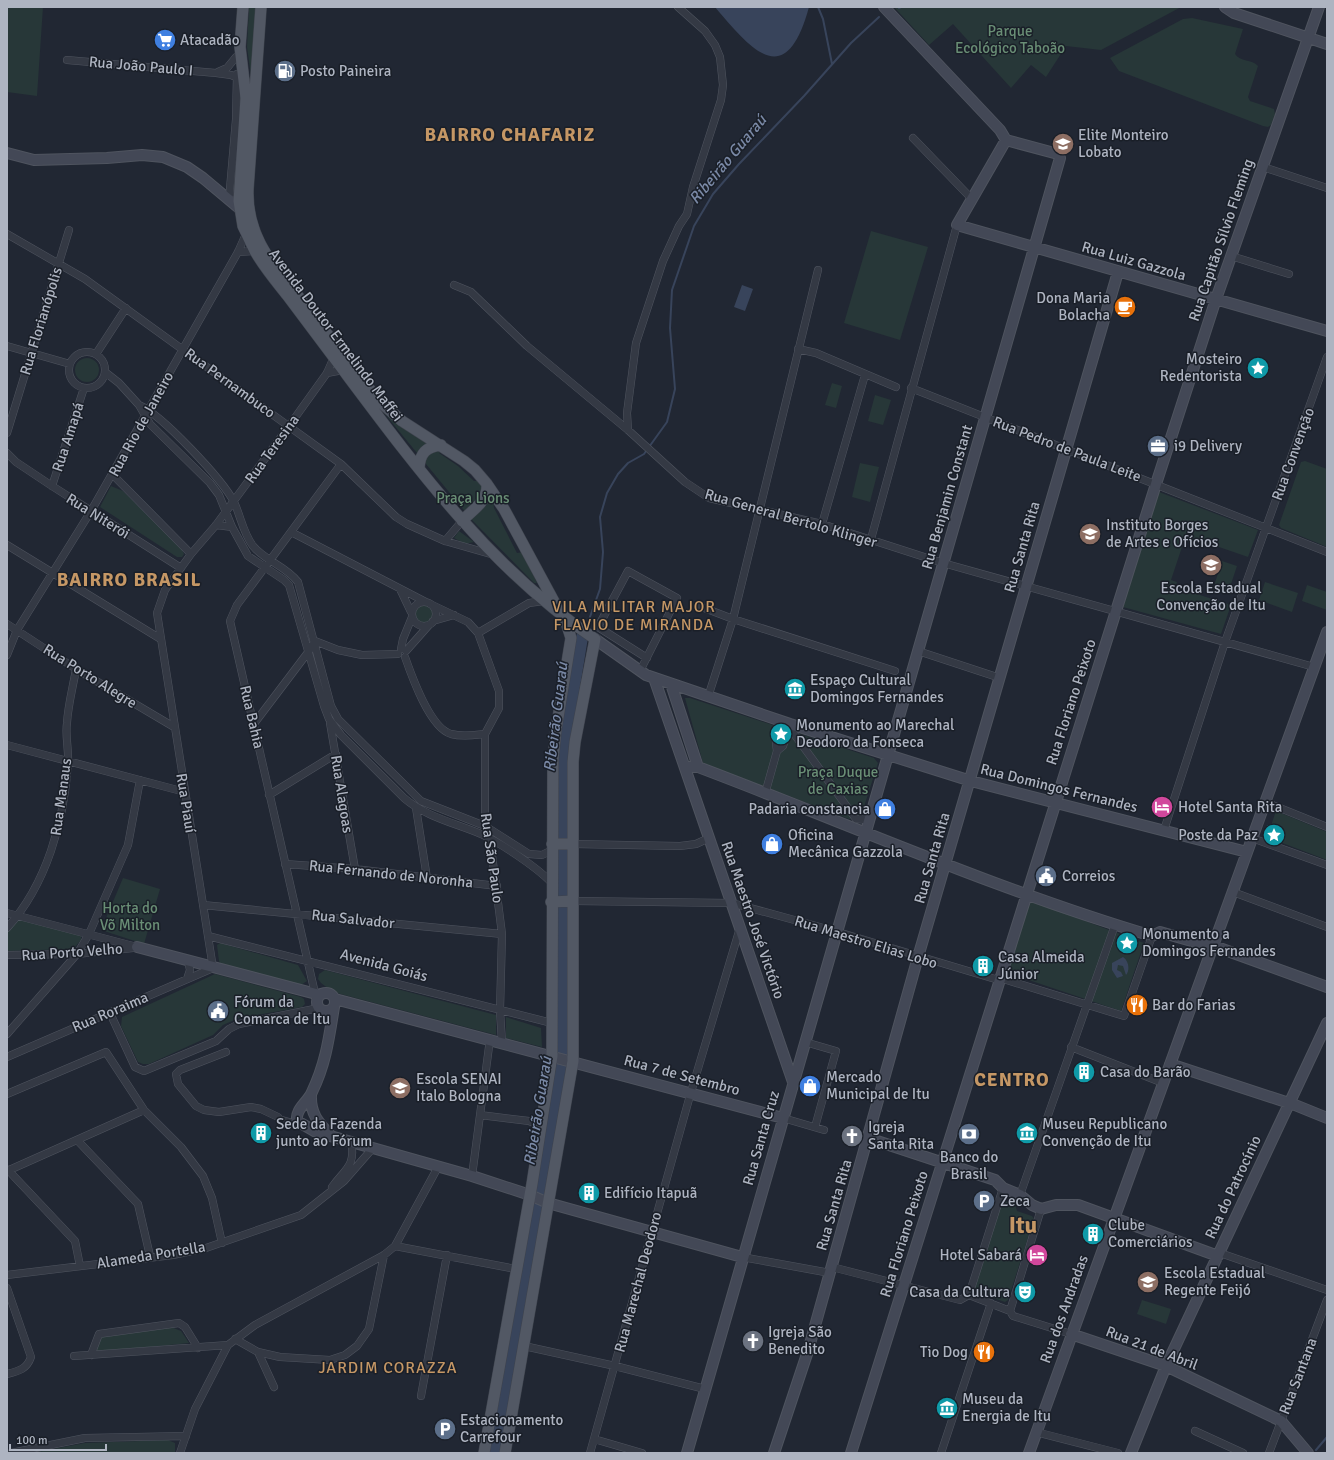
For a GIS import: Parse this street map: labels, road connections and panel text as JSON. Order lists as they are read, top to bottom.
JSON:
{
  "streets": {
    "main road": ["Avenida Doutor Ermelindo Maffei"],
    "street": [
      "Rua João Paulo I",
      "Rua Capitão Sílvio Fleming",
      "Rua Luiz Gazzola",
      "Rua Florianópolis",
      "Rua Pernambuco",
      "Rua Rio de Janeiro",
      "Rua Amapá",
      "Rua Teresina",
      "Rua Pedro de Paula Leite",
      "Rua Convenção",
      "Rua Benjamin Constant",
      "Rua Niterói",
      "Rua General Bertolo Klinger",
      "Rua Santa Rita",
      "Rua Porto Alegre",
      "Rua Floriano Peixoto",
      "Rua Bahia",
      "Rua Domingos Fernandes",
      "Rua Alagoas",
      "Rua Manaus",
      "Rua Piauí",
      "Rua São Paulo",
      "Rua Fernando de Noronha",
      "Rua Salvador",
      "Rua Maestro José Victório",
      "Rua Maestro Elias Lobo",
      "Rua Porto Velho",
      "Avenida Goiás",
      "Rua Roraima",
      "Rua 7 de Setembro",
      "Rua Santa Cruz",
      "Rua do Patrocínio",
      "Alameda Portella",
      "Rua Marechal Deodoro",
      "Rua dos Andradas",
      "Rua 21 de Abril",
      "Rua Santana"
    ]
  },
  "crossings": [
    ["Rua João Paulo I", "Avenida Doutor Ermelindo Maffei"],
    ["Rua Capitão Sílvio Fleming", "Rua Luiz Gazzola"],
    ["Rua Capitão Sílvio Fleming", "Rua Pedro de Paula Leite"],
    ["Rua Capitão Sílvio Fleming", "Rua General Bertolo Klinger"],
    ["Rua Capitão Sílvio Fleming", "Rua Floriano Peixoto"],
    ["Rua Luiz Gazzola", "Rua Benjamin Constant"],
    ["Rua Luiz Gazzola", "Rua Santa Rita"],
    ["Rua Florianópolis", "Rua Pernambuco"],
    ["Avenida Doutor Ermelindo Maffei", "Rua Pernambuco"],
    ["Avenida Doutor Ermelindo Maffei", "Rua Rio de Janeiro"],
    ["Avenida Doutor Ermelindo Maffei", "Rua Teresina"],
    ["Rua Pernambuco", "Rua Rio de Janeiro"],
    ["Rua Pernambuco", "Rua Teresina"],
    ["Rua Pernambuco", "Rua Bahia"],
    ["Rua Rio de Janeiro", "Rua Niterói"],
    ["Rua Rio de Janeiro", "Rua Porto Alegre"],
    ["Rua Amapá", "Rua Niterói"],
    ["Rua Teresina", "Rua Niterói"],
    ["Rua Teresina", "Rua Piauí"],
    ["Rua Pedro de Paula Leite", "Rua Convenção"],
    ["Rua Pedro de Paula Leite", "Rua Benjamin Constant"],
    ["Rua Pedro de Paula Leite", "Rua Santa Rita"],
    ["Rua Convenção", "Rua General Bertolo Klinger"],
    ["Rua Convenção", "Rua Domingos Fernandes"],
    ["Rua Benjamin Constant", "Rua General Bertolo Klinger"],
    ["Rua Benjamin Constant", "Rua Domingos Fernandes"],
    ["Rua General Bertolo Klinger", "Rua Santa Rita"],
    ["Rua General Bertolo Klinger", "Rua Floriano Peixoto"],
    ["Rua General Bertolo Klinger", "Rua dos Andradas"],
    ["Rua Santa Rita", "Rua Domingos Fernandes"],
    ["Rua Santa Rita", "Rua Maestro Elias Lobo"],
    ["Rua Porto Alegre", "Rua Manaus"],
    ["Rua Porto Alegre", "Rua Piauí"],
    ["Rua Floriano Peixoto", "Rua Domingos Fernandes"],
    ["Rua Floriano Peixoto", "Rua Maestro Elias Lobo"],
    ["Rua Bahia", "Rua Fernando de Noronha"],
    ["Rua Bahia", "Rua Salvador"],
    ["Rua Bahia", "Avenida Goiás"],
    ["Rua Domingos Fernandes", "Rua dos Andradas"],
    ["Rua Alagoas", "Rua Fernando de Noronha"],
    ["Rua Piauí", "Rua Salvador"],
    ["Rua Piauí", "Avenida Goiás"],
    ["Rua Piauí", "Rua Roraima"],
    ["Rua São Paulo", "Rua Fernando de Noronha"],
    ["Rua São Paulo", "Rua Salvador"],
    ["Rua São Paulo", "Avenida Goiás"],
    ["Rua Maestro José Victório", "Rua Maestro Elias Lobo"],
    ["Rua Maestro José Victório", "Rua Santa Cruz"],
    ["Rua Maestro José Victório", "Rua Marechal Deodoro"],
    ["Rua Maestro Elias Lobo", "Rua Santa Cruz"],
    ["Rua 7 de Setembro", "Rua Santa Cruz"],
    ["Rua 7 de Setembro", "Rua Marechal Deodoro"],
    ["Rua do Patrocínio", "Rua 21 de Abril"],
    ["Rua dos Andradas", "Rua 21 de Abril"],
    ["Rua 21 de Abril", "Rua Santana"]
  ],
  "districts": [
    "BAIRRO CHAFARIZ",
    "BAIRRO BRASIL",
    "VILA MILITAR MAJOR FLAVIO DE MIRANDA",
    "CENTRO",
    "Itu",
    "JARDIM CORAZZA"
  ],
  "water": ["Ribeirão Guaraú"],
  "parks": [
    "Parque Ecológico Taboão",
    "Praça Lions",
    "Praça Duque de Caxias",
    "Horta do Võ Milton"
  ],
  "places": {
    "supermarket": ["Atacadão"],
    "fuel station": ["Posto Paineira"],
    "school or university": [
      "Elite Monteiro Lobato",
      "Instituto Borges de Artes e Ofícios",
      "Escola Estadual Convenção de Itu",
      "Escola SENAI Italo Bologna",
      "Escola Estadual Regente Feijó"
    ],
    "cafe": ["Dona Maria Bolacha"],
    "place": [
      "Mosteiro Redentorista",
      "Monumento ao Marechal Deodoro da Fonseca",
      "Poste da Paz",
      "Monumento a Domingos Fernandes"
    ],
    "office": ["i9 Delivery"],
    "museum": ["Espaço Cultural Domingos Fernandes", "Museu Republicano Convenção de Itu", "Museu da Energia de Itu"],
    "hotel": ["Hotel Santa Rita", "Hotel Sabará"],
    "shop": ["Padaria constancia", "Oficina Mecânica Gazzola", "Mercado Municipal de Itu"],
    "public building": ["Correios", "Fórum da Comarca de Itu"],
    "building": [
      "Casa Almeida Júnior",
      "Casa do Barão",
      "Sede da Fazenda junto ao Fórum",
      "Edifício Itapuã",
      "Clube Comerciários"
    ],
    "restaurant": ["Bar do Farias", "Tio Dog"],
    "bank": ["Banco do Brasil"],
    "church": ["Igreja Santa Rita", "Igreja São Benedito"],
    "parking": ["Zeca", "Estacionamento Carrefour"],
    "theatre": ["Casa da Cultura"]
  },
  "scale_bar": "100 m"
}
